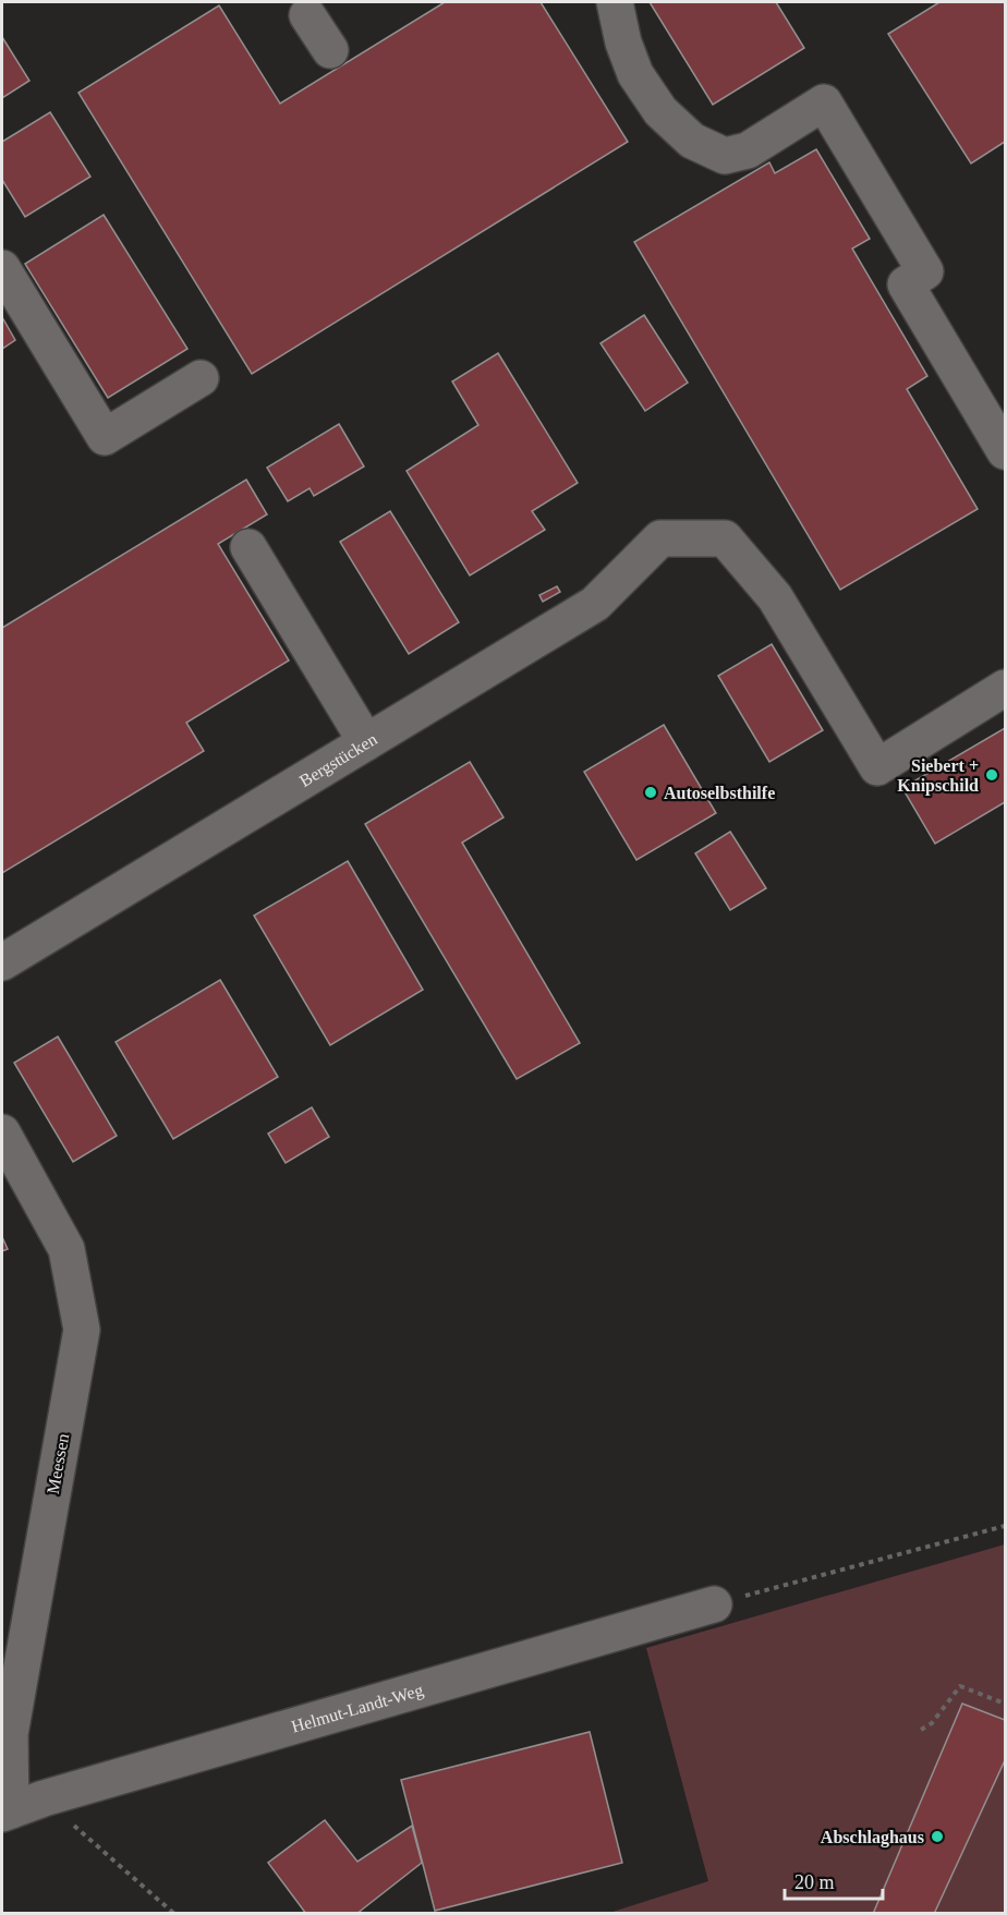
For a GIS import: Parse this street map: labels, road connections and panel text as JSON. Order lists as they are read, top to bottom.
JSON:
{
  "streets": {
    "street": ["Bergstücken", "Meessen", "Helmut-Landt-Weg"]
  },
  "crossings": [
    ["Meessen", "Helmut-Landt-Weg"]
  ],
  "places": ["Siebert + Knipschild", "Autoselbsthilfe", "Abschlaghaus"],
  "scale_bar": "20 m"
}
